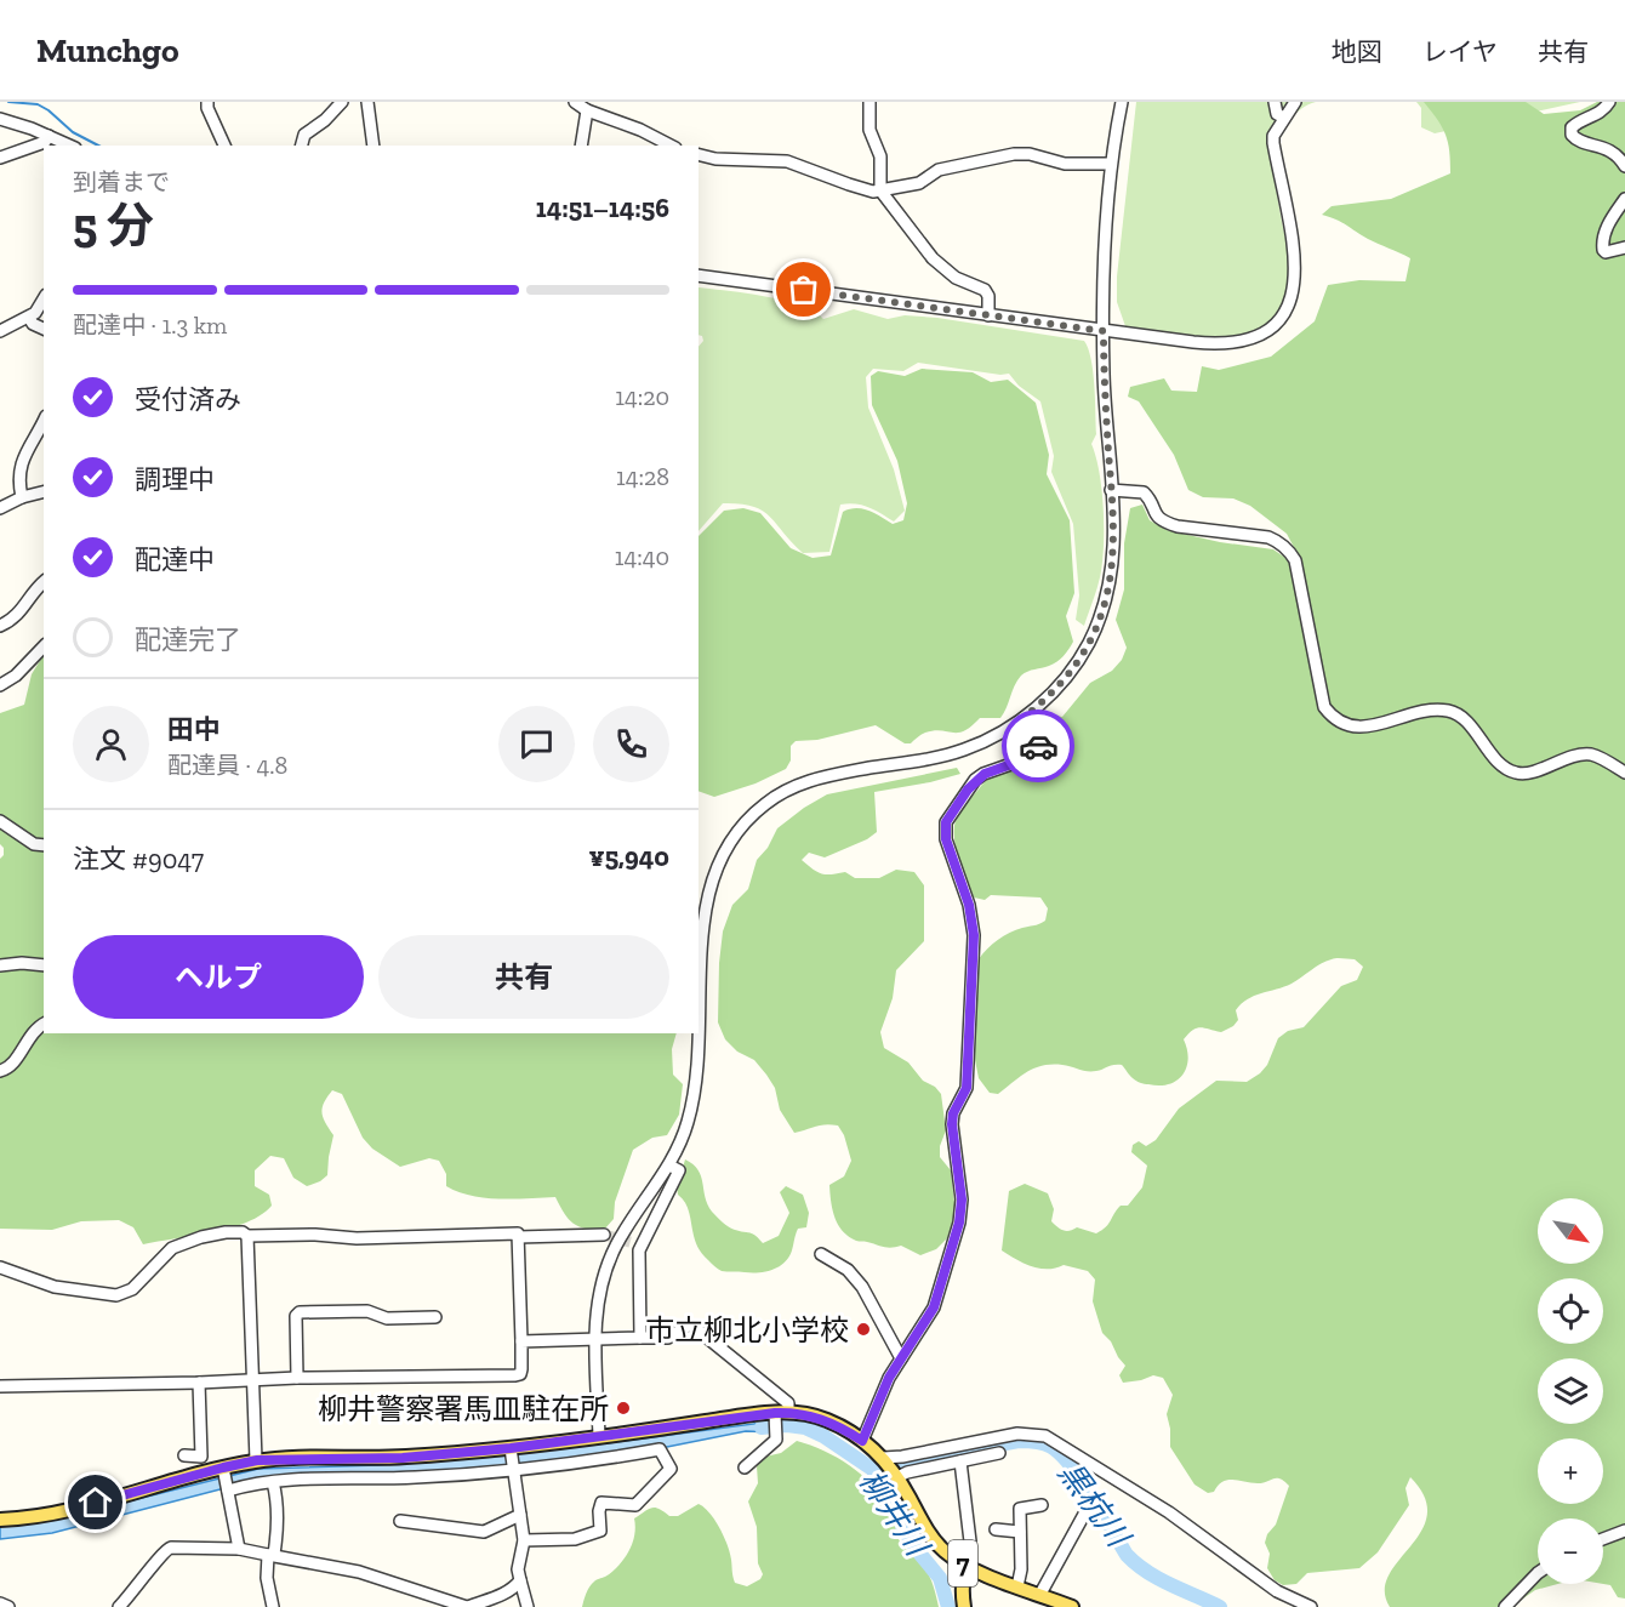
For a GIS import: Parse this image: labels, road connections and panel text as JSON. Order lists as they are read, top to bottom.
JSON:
{
  "streets": {
    "main road": ["7"]
  },
  "water": ["黒杭川", "柳井川"],
  "places": ["市立柳北小学校", "柳井警察署馬皿駐在所"],
  "north": "bottom right",
  "page": {
    "header": "Munchgo",
    "nav": ["地図", "レイヤ", "共有"],
    "heading": ["5 分", "到着まで", "14:51–14:56"],
    "panel": [
      "田中",
      "配達員 · 4.8",
      "注文 #9047",
      "¥5,940"
    ],
    "bar": "配達中 · 1.3 km",
    "list": [
      ["受付済み", "14:20"],
      ["調理中", "14:28"],
      ["配達中", "14:40"],
      "配達完了"
    ],
    "buttons": ["ヘルプ", "共有"],
    "map_buttons": ["+", "−"]
  }
}
